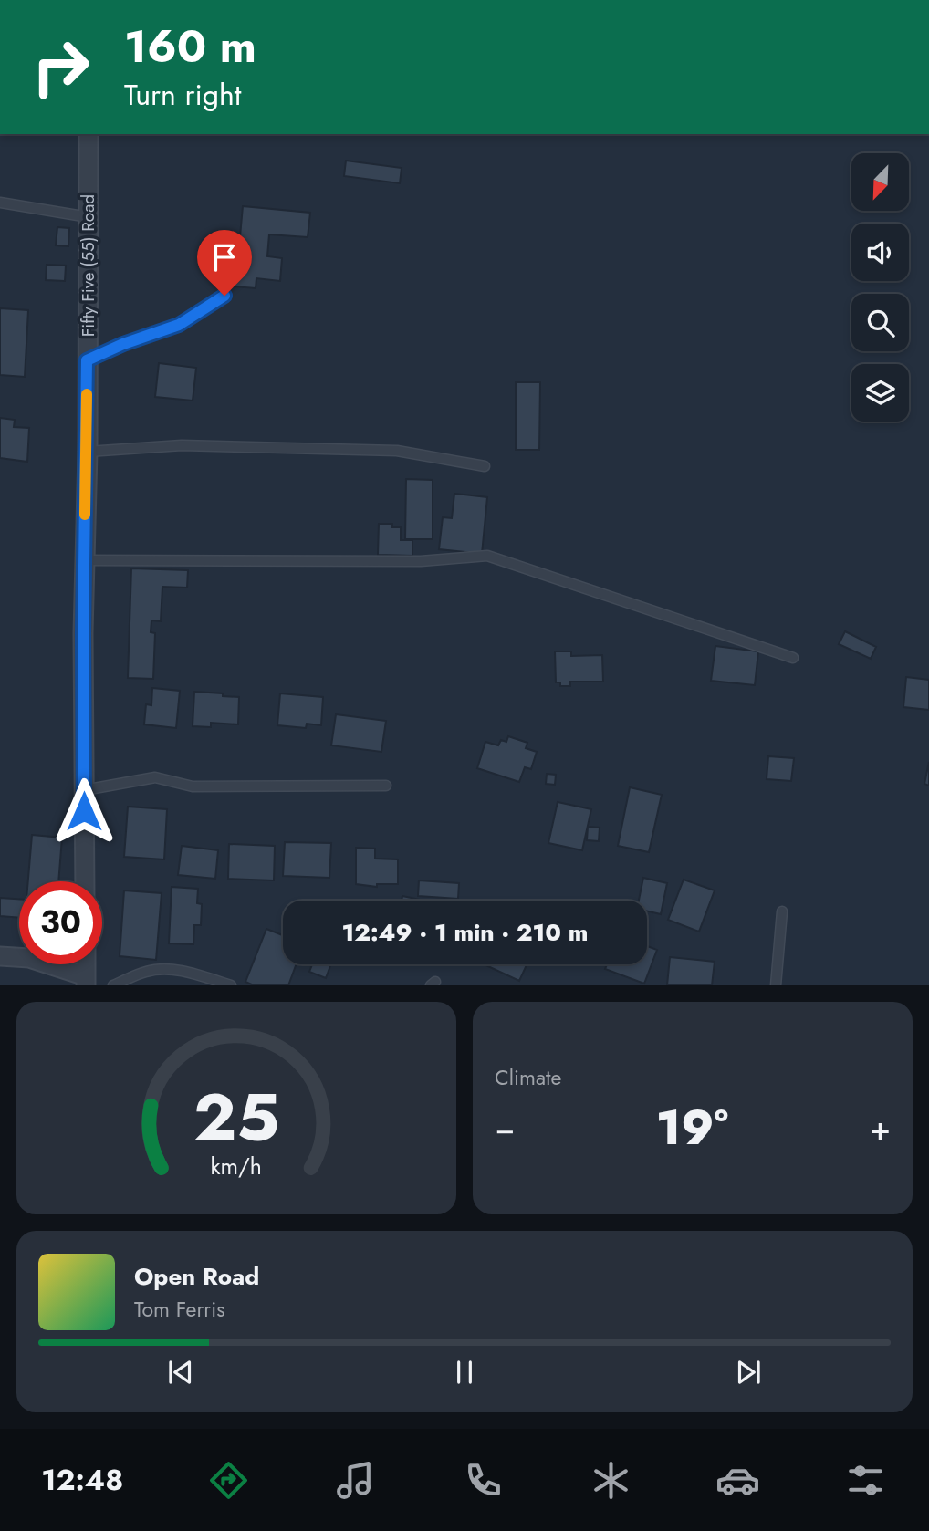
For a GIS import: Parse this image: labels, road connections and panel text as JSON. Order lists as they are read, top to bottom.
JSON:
{
  "streets": {
    "street": ["Fifty Five (55) Road"]
  },
  "north": "bottom left",
  "page": {
    "turn": ["160 m", "Turn right"],
    "limit": "30",
    "trip": "12:49 · 1 min · 210 m",
    "tile": "Climate",
    "heat": ["−", "19°", "+"],
    "song": ["Open Road", "Tom Ferris"],
    "tabs": "12:48",
    "gauge": ["25", "km/h"]
  }
}
